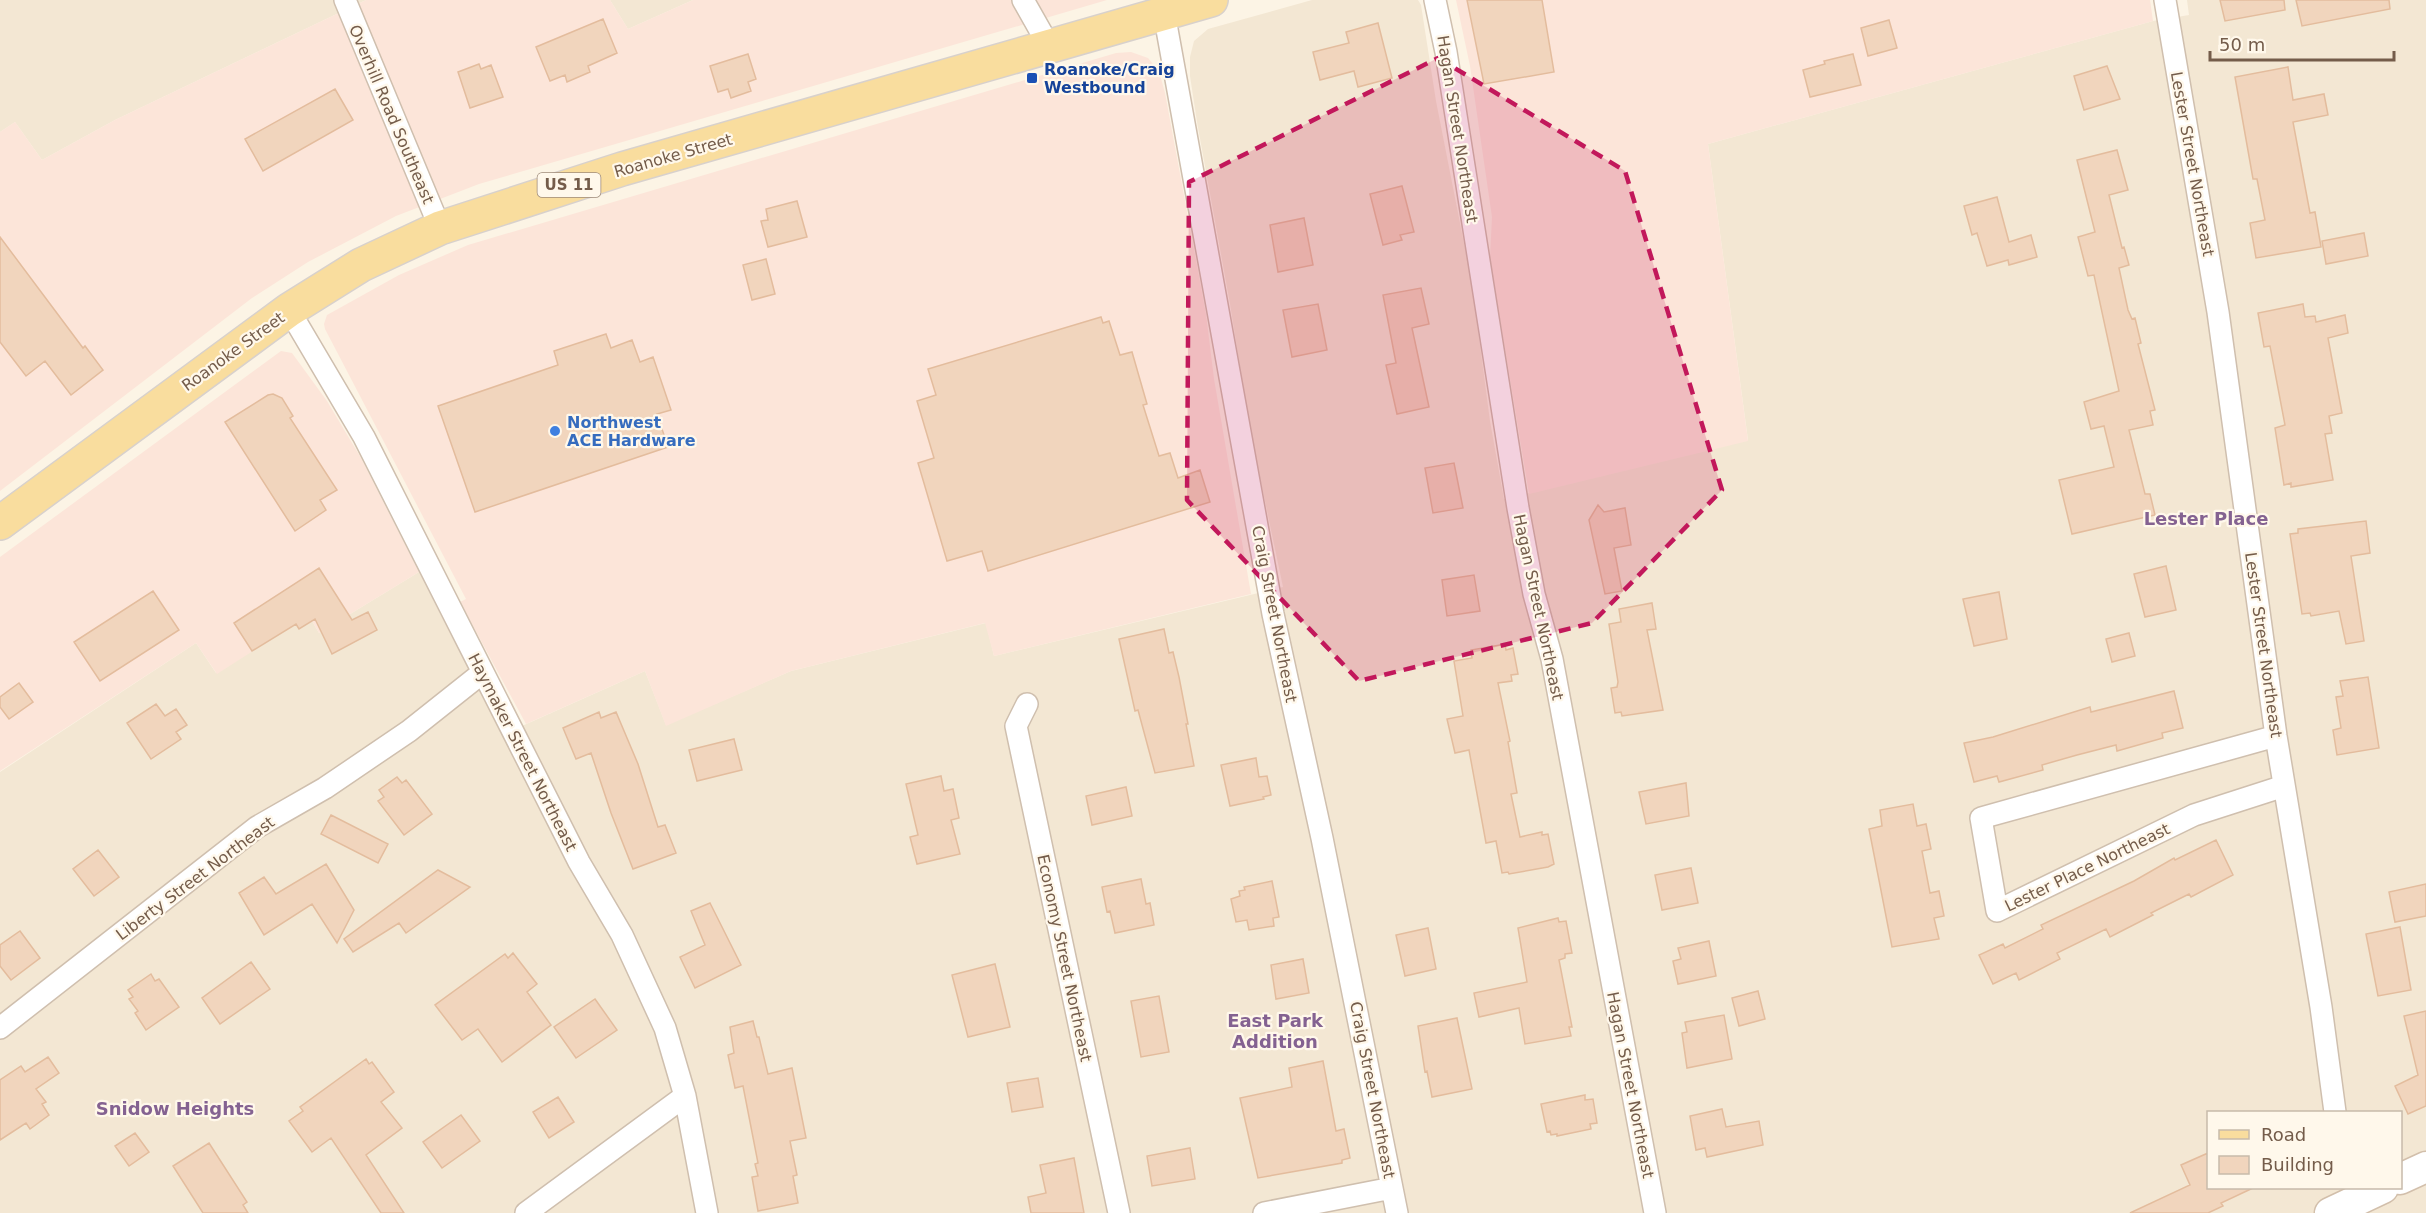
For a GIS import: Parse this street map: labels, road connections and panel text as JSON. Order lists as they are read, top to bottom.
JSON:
{
  "streets": {
    "main road": ["Roanoke Street", "US 11"],
    "street": [
      "Overhill Road Southeast",
      "Hagan Street Northeast",
      "Lester Street Northeast",
      "Craig Street Northeast",
      "Haymaker Street Northeast",
      "Lester Place Northeast",
      "Liberty Street Northeast",
      "Economy Street Northeast"
    ]
  },
  "crossings": [
    ["Overhill Road Southeast", "Roanoke Street"],
    ["Roanoke Street", "Craig Street Northeast"],
    ["Roanoke Street", "Haymaker Street Northeast"],
    ["Lester Street Northeast", "Lester Place Northeast"],
    ["Haymaker Street Northeast", "Liberty Street Northeast"]
  ],
  "districts": ["Lester Place", "East Park Addition", "Snidow Heights"],
  "places": {
    "transit": ["Roanoke/Craig Westbound"],
    "other": ["Northwest ACE Hardware"]
  },
  "legend": ["Road", "Building"],
  "scale_bar": "50 m"
}
